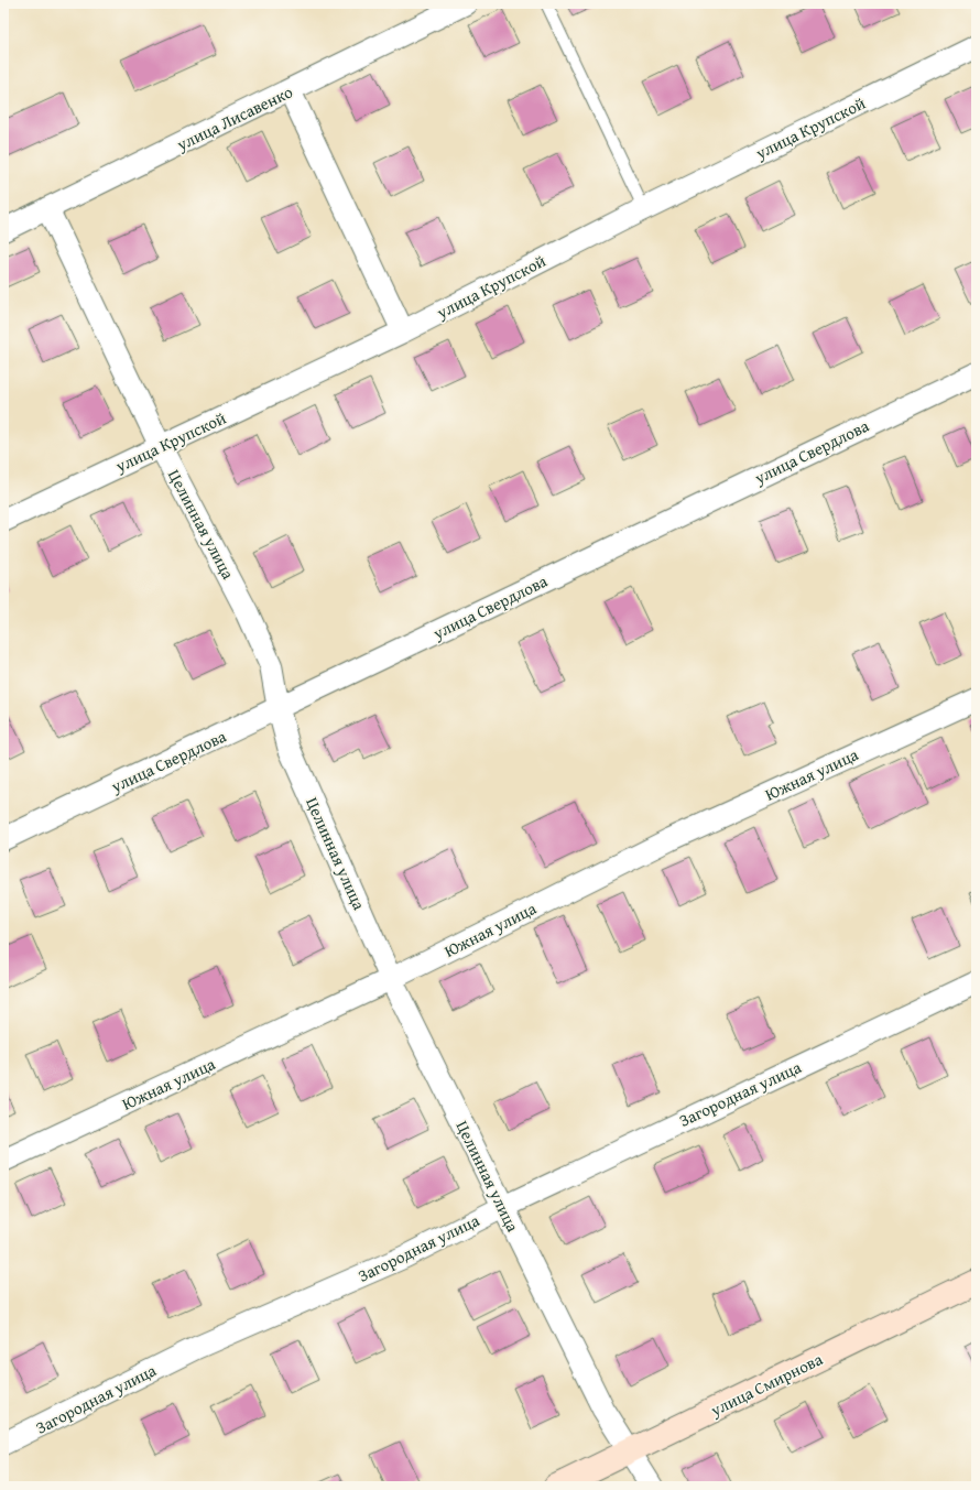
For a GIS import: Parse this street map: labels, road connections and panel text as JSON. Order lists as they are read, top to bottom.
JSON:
{
  "streets": {
    "street": [
      "улица Лисавенко",
      "улица Крупской",
      "улица Свердлова",
      "Целинная улица",
      "Южная улица",
      "Загородная улица",
      "улица Смирнова"
    ]
  },
  "crossings": [
    ["улица Лисавенко", "Целинная улица"],
    ["улица Крупской", "Целинная улица"],
    ["улица Свердлова", "Целинная улица"],
    ["Целинная улица", "Южная улица"],
    ["Целинная улица", "Загородная улица"],
    ["Целинная улица", "улица Смирнова"]
  ]
}
